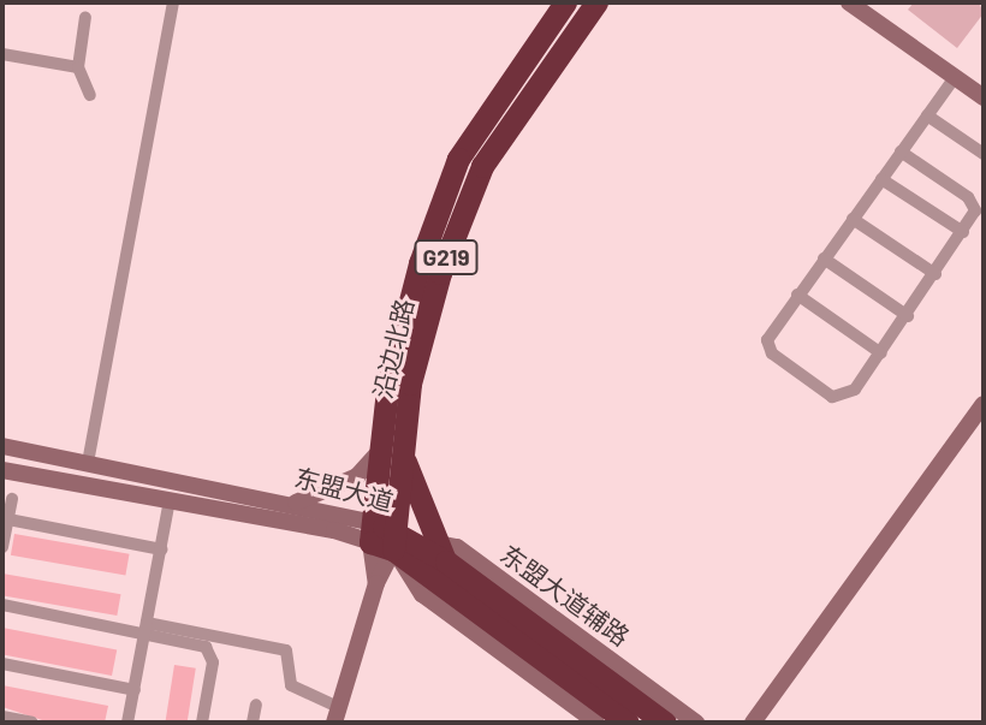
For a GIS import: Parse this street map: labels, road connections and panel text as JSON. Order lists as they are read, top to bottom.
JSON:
{
  "streets": {
    "highway": ["G219", "沿边北路", "东盟大道"],
    "street": ["东盟大道辅路"]
  },
  "crossings": [
    ["沿边北路", "东盟大道"],
    ["东盟大道", "东盟大道辅路"]
  ]
}
